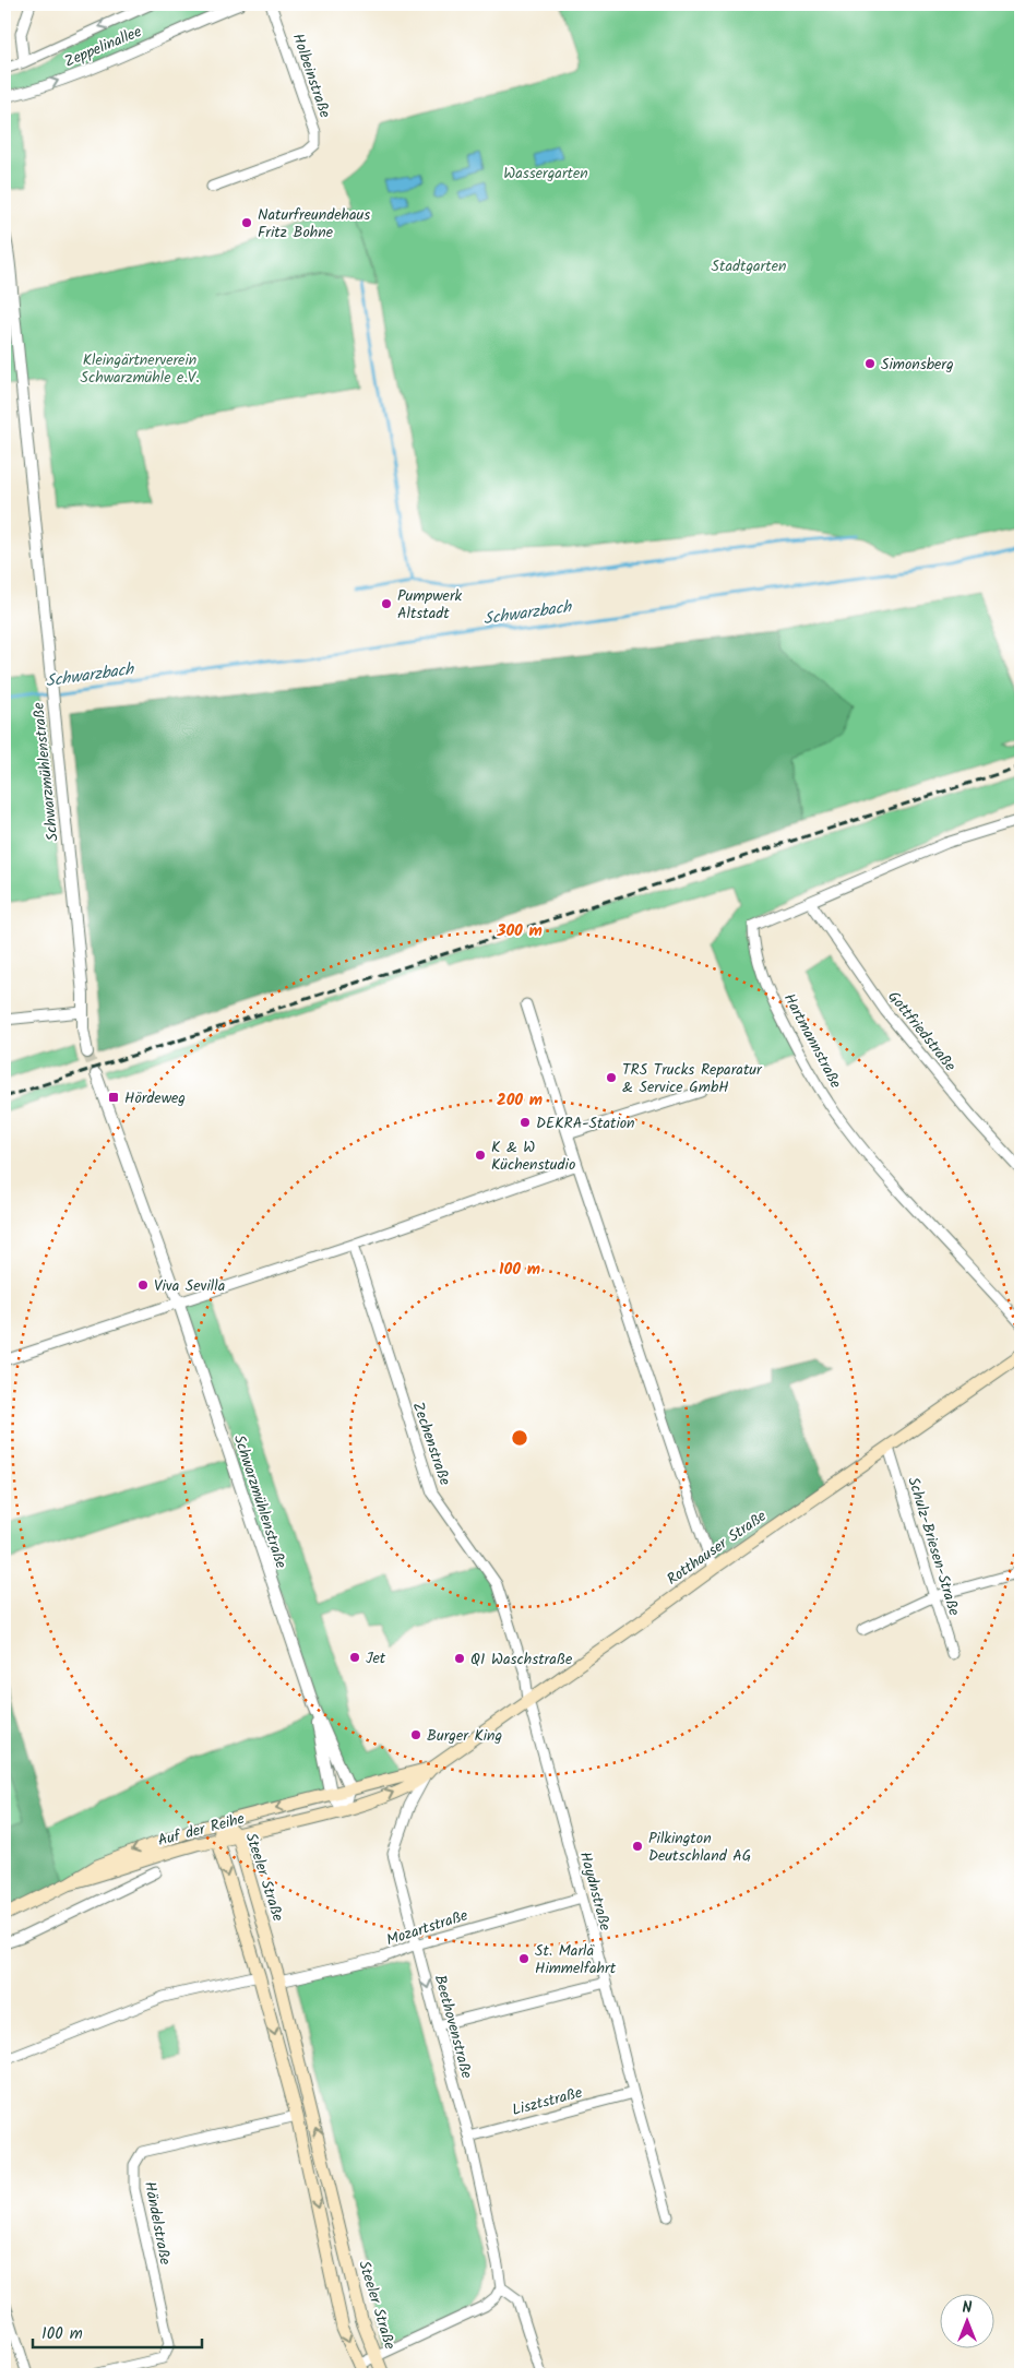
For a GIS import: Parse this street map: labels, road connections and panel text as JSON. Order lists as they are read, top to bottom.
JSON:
{
  "streets": {
    "main road": ["Rotthauser Straße", "Auf der Reihe", "Steeler Straße"],
    "street": [
      "Zeppelinallee",
      "Holbeinstraße",
      "Schwarzmühlenstraße",
      "Gottfriedstraße",
      "Hartmannstraße",
      "Zechenstraße",
      "Schulz-Briesen-Straße",
      "Haydnstraße",
      "Mozartstraße",
      "Beethovenstraße",
      "Lisztstraße",
      "Händelstraße"
    ]
  },
  "crossings": [
    ["Schwarzmühlenstraße", "Rotthauser Straße"],
    ["Schwarzmühlenstraße", "Auf der Reihe"],
    ["Gottfriedstraße", "Hartmannstraße"],
    ["Zechenstraße", "Rotthauser Straße"],
    ["Zechenstraße", "Haydnstraße"],
    ["Schulz-Briesen-Straße", "Rotthauser Straße"],
    ["Rotthauser Straße", "Auf der Reihe"],
    ["Rotthauser Straße", "Haydnstraße"],
    ["Rotthauser Straße", "Beethovenstraße"],
    ["Auf der Reihe", "Steeler Straße"],
    ["Steeler Straße", "Mozartstraße"],
    ["Haydnstraße", "Mozartstraße"],
    ["Haydnstraße", "Lisztstraße"],
    ["Mozartstraße", "Beethovenstraße"],
    ["Beethovenstraße", "Lisztstraße"]
  ],
  "water": ["Schwarzbach"],
  "parks": ["Wassergarten", "Stadtgarten", "Kleingärtnerverein Schwarzmühle e.V."],
  "places": {
    "other": [
      "Naturfreundehaus Fritz Bohne",
      "Simonsberg",
      "Pumpwerk Altstadt",
      "TRS Trucks Reparatur & Service GmbH",
      "DEKRA-Station",
      "K & W Küchenstudio",
      "Viva Sevilla",
      "Jet",
      "Q1 Waschstraße",
      "Burger King",
      "Pilkington Deutschland AG",
      "St. Marlä Himmelfahrt"
    ],
    "transit": ["Hördeweg"]
  },
  "scale_bar": "100 m",
  "north": "top",
  "rings": ["300 m", "200 m", "100 m"]
}
